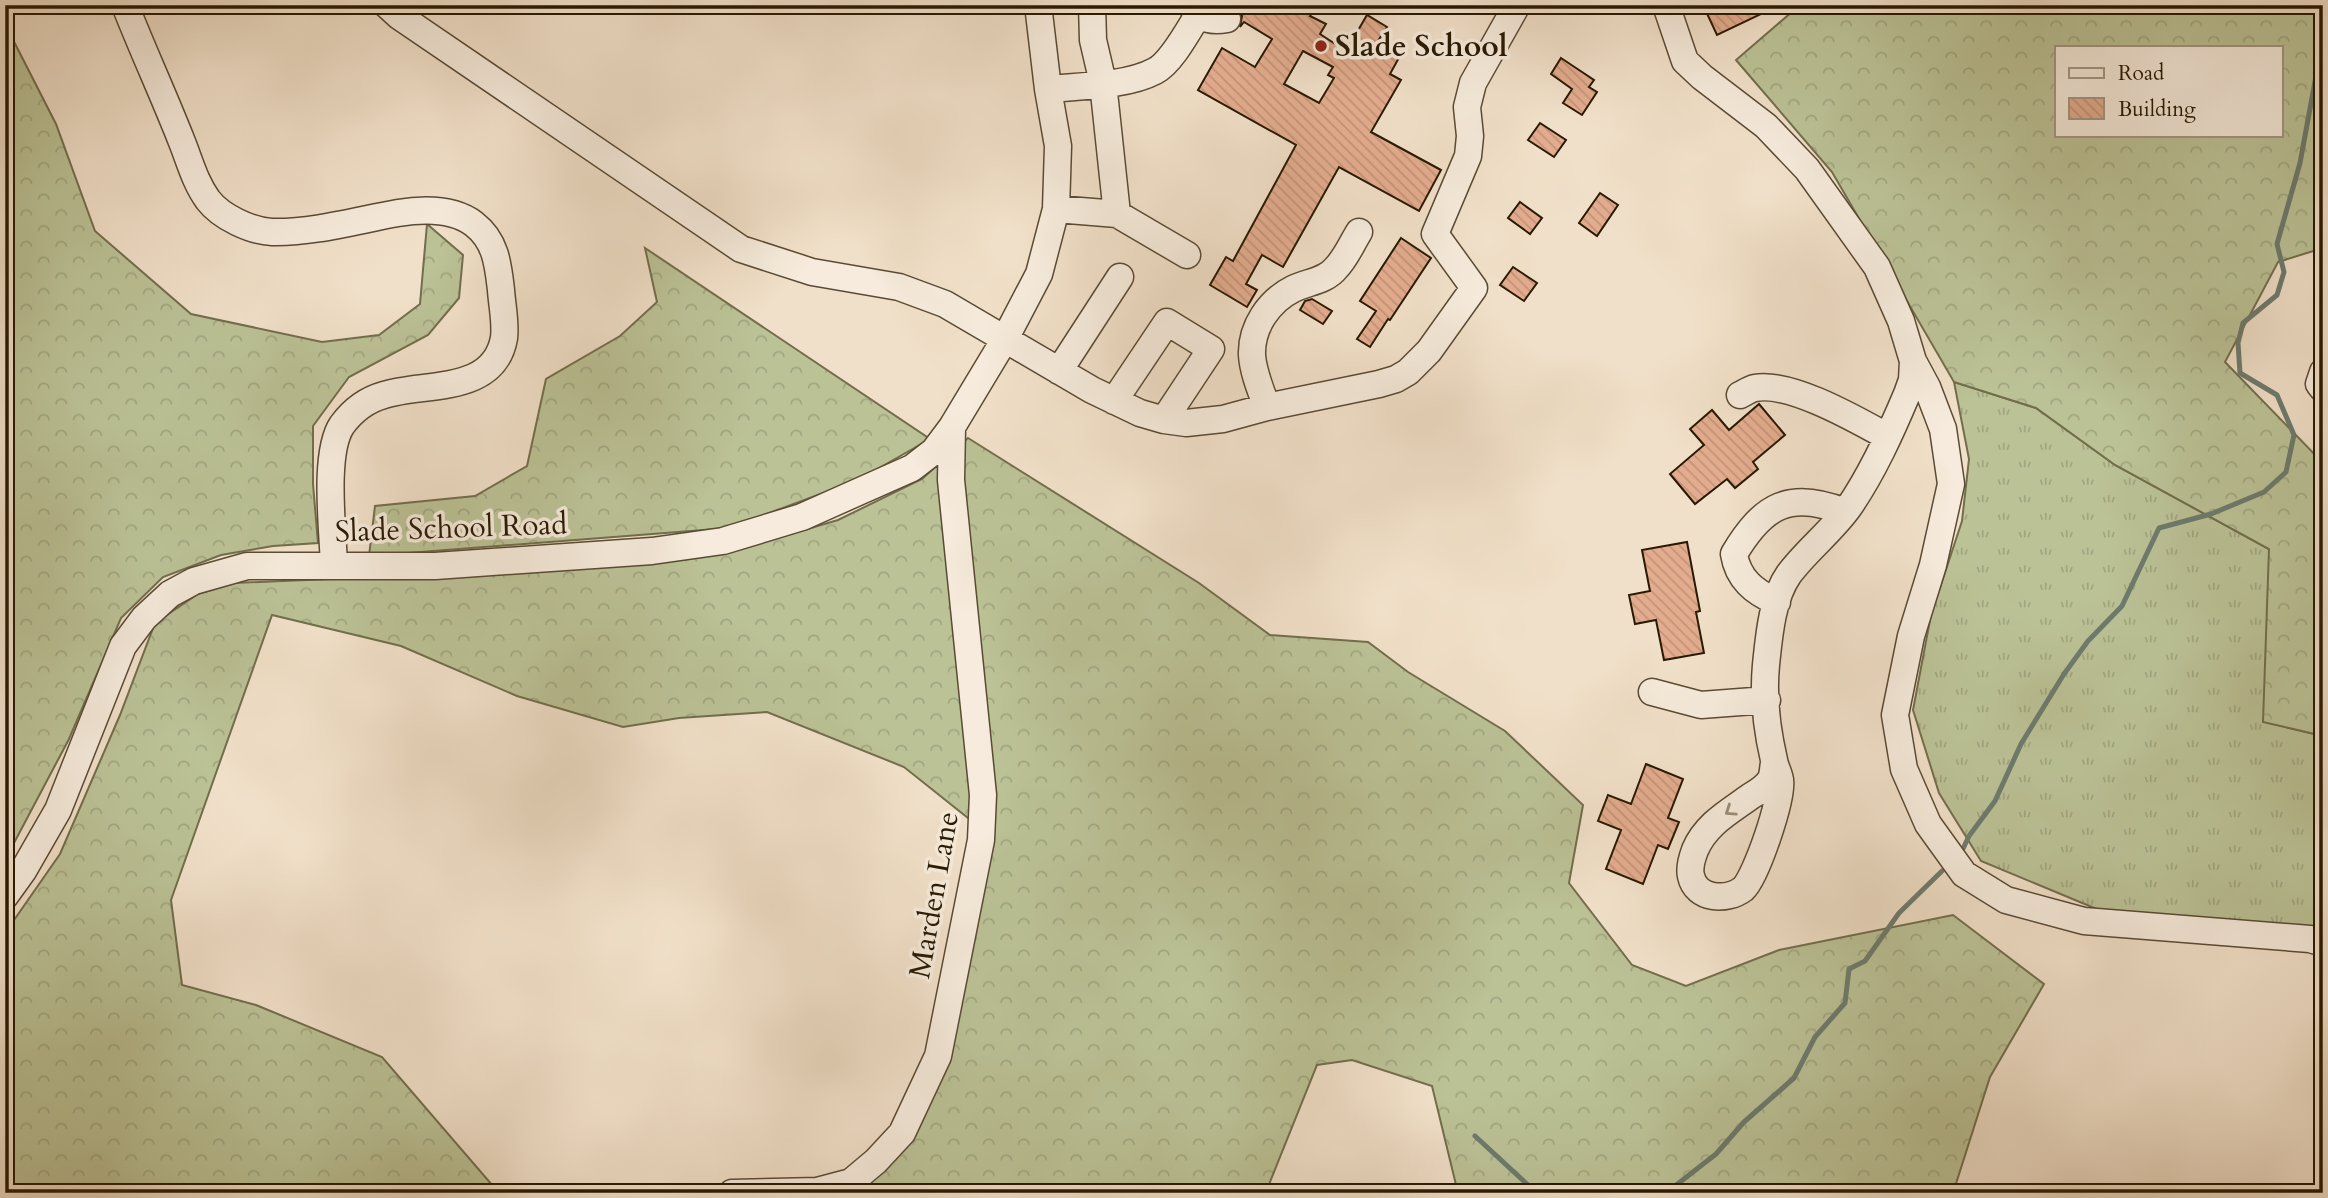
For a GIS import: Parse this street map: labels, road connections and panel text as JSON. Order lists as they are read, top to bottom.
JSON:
{
  "streets": {
    "street": ["Slade School Road", "Marden Lane"]
  },
  "crossings": [
    ["Slade School Road", "Marden Lane"]
  ],
  "places": ["Slade School"],
  "legend": ["Road", "Building"]
}
